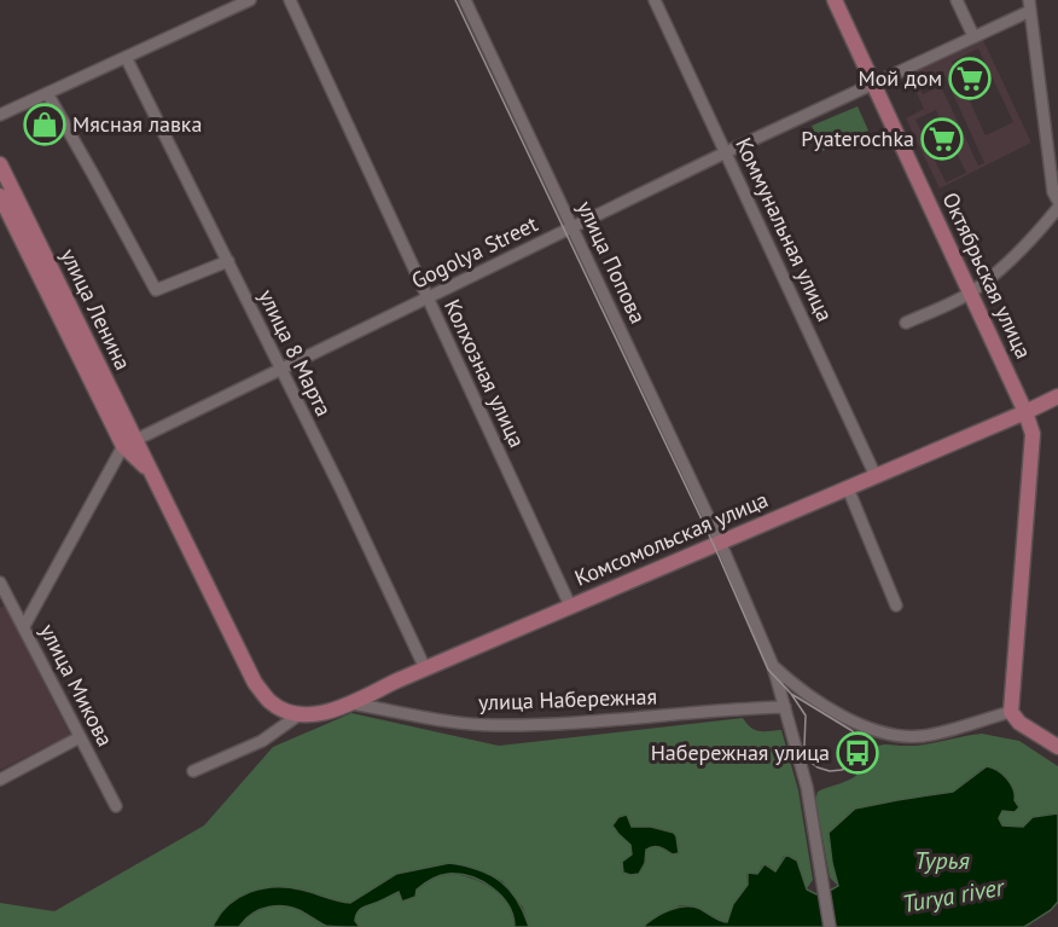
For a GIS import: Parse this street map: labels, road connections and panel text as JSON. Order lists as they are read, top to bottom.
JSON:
{
  "streets": {
    "main road": ["Октябрьская улица", "улица Ленина", "Комсомольская улица"],
    "street": [
      "Коммунальная улица",
      "Gogolya Street",
      "улица Попова",
      "улица 8 Марта",
      "Колхозная улица",
      "улица Микова",
      "улица Набережная"
    ]
  },
  "crossings": [
    ["Коммунальная улица", "Gogolya Street"],
    ["Коммунальная улица", "Комсомольская улица"],
    ["Gogolya Street", "улица Попова"],
    ["Gogolya Street", "Октябрьская улица"],
    ["Gogolya Street", "улица Ленина"],
    ["Gogolya Street", "улица 8 Марта"],
    ["Gogolya Street", "Колхозная улица"],
    ["улица Попова", "Комсомольская улица"],
    ["улица Попова", "улица Набережная"],
    ["Октябрьская улица", "Комсомольская улица"],
    ["улица Ленина", "Комсомольская улица"],
    ["улица 8 Марта", "Комсомольская улица"],
    ["Колхозная улица", "Комсомольская улица"],
    ["Комсомольская улица", "улица Набережная"]
  ],
  "water": ["Турья", "Turya river"],
  "places": {
    "supermarket": ["Мой дом", "Pyaterochka"],
    "shop": ["Мясная лавка"],
    "bus stop": ["Набережная улица"]
  }
}
